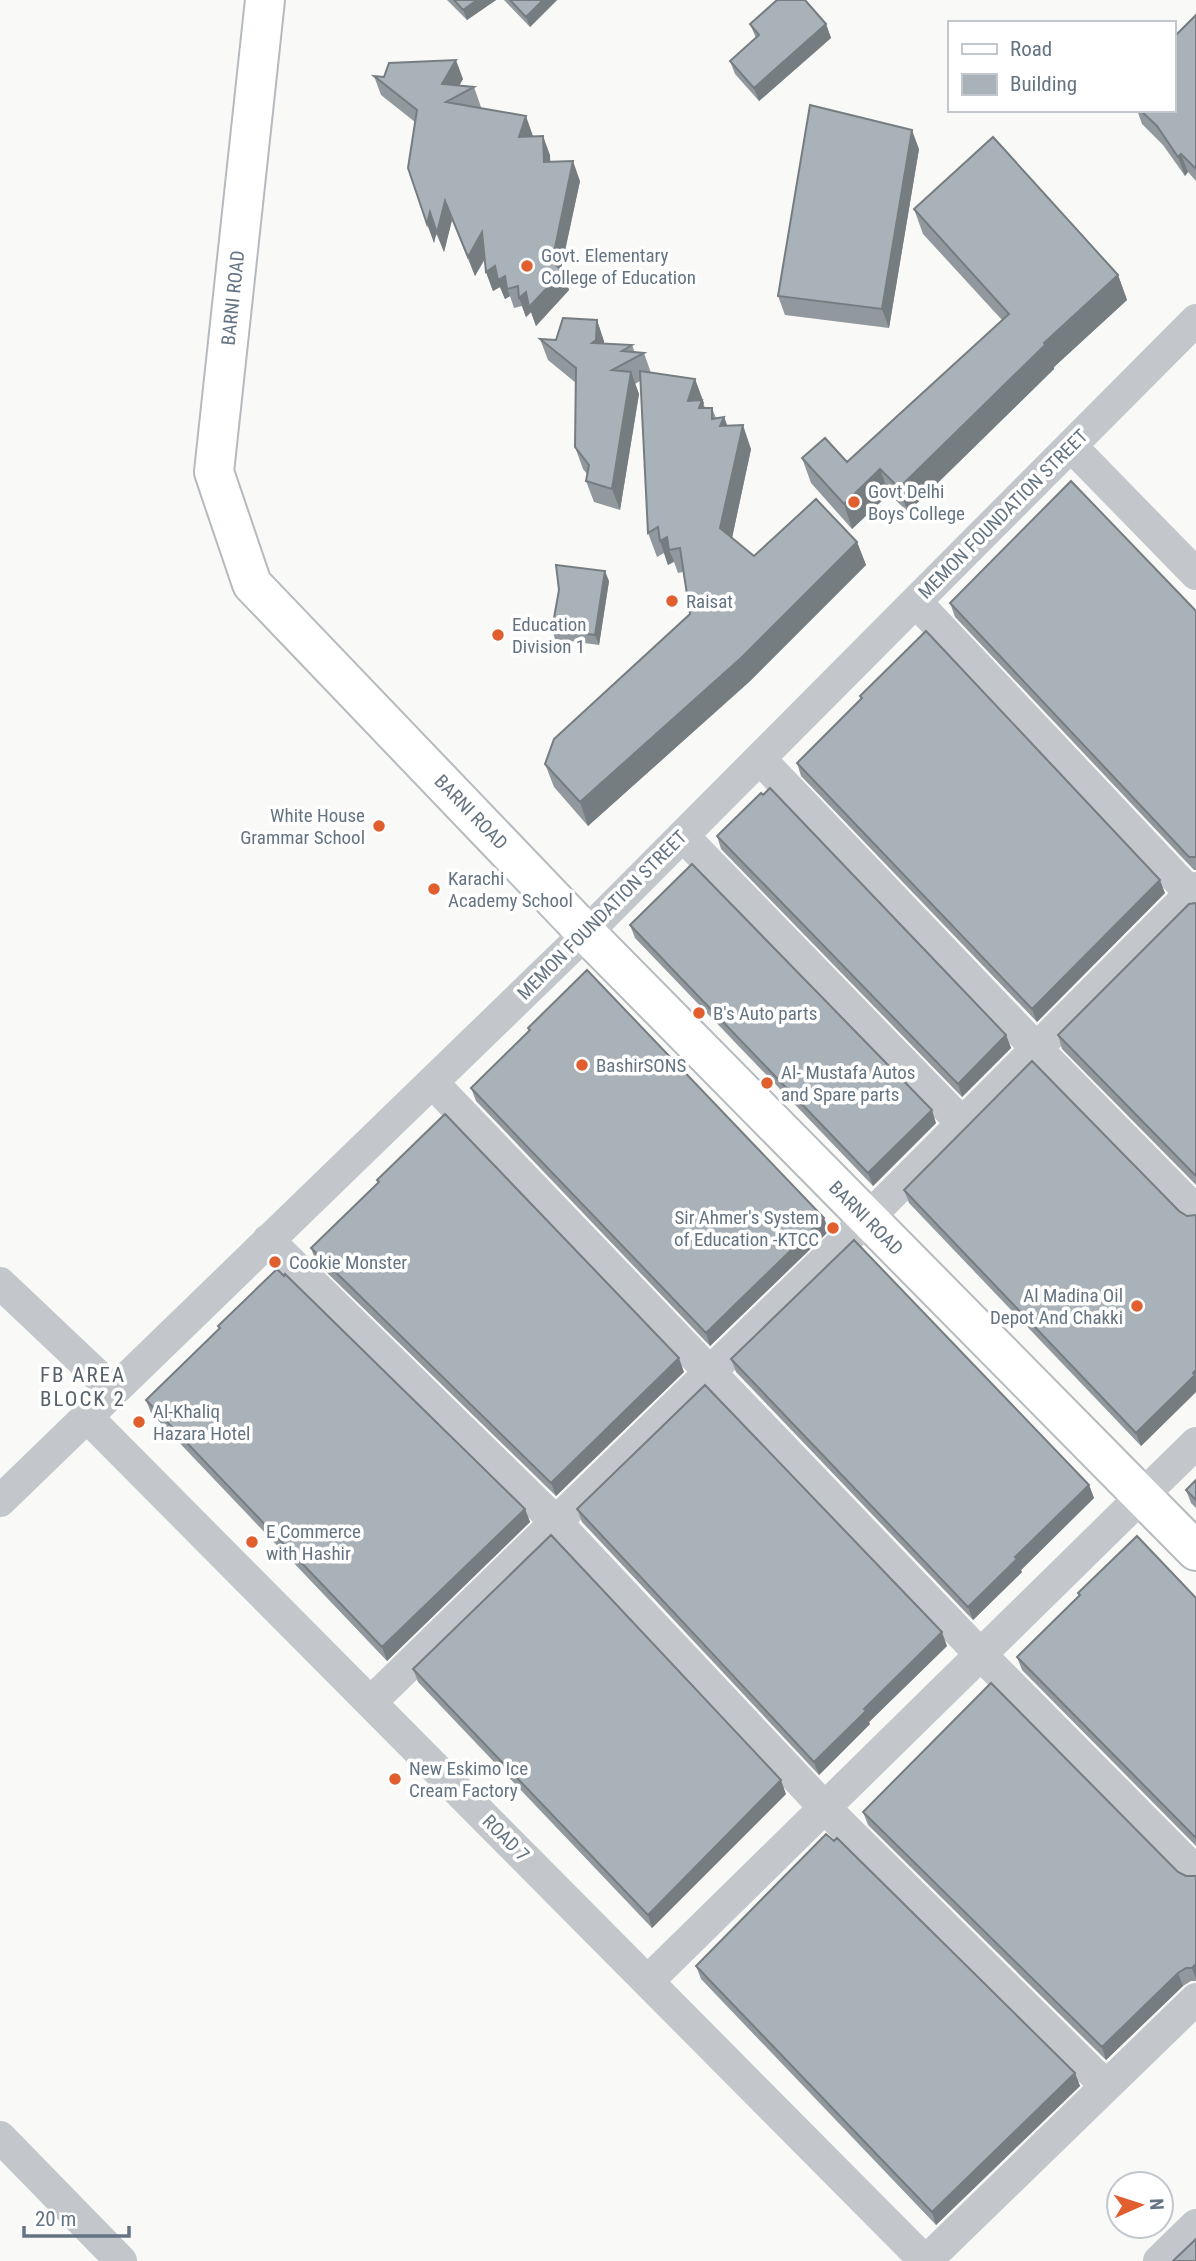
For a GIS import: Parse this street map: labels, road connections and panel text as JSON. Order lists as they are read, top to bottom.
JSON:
{
  "streets": {
    "street": ["BARNI ROAD", "MEMON FOUNDATION STREET", "ROAD 7"]
  },
  "crossings": [
    ["BARNI ROAD", "MEMON FOUNDATION STREET"],
    ["MEMON FOUNDATION STREET", "ROAD 7"]
  ],
  "districts": ["FB AREA BLOCK 2"],
  "places": [
    "Govt. Elementary College of Education",
    "Govt Delhi Boys College",
    "Raisat",
    "Education Division 1",
    "White House Grammar School",
    "Karachi Academy School",
    "B's Auto parts",
    "BashirSONS",
    "Al- Mustafa Autos and Spare parts",
    "Sir Ahmer's System of Education -KTCC",
    "Cookie Monster",
    "Al Madina Oil Depot And Chakki",
    "Al-Khaliq Hazara Hotel",
    "E Commerce with Hashir",
    "New Eskimo Ice Cream Factory"
  ],
  "legend": ["Road", "Building"],
  "scale_bar": "20 m",
  "north": "right"
}
